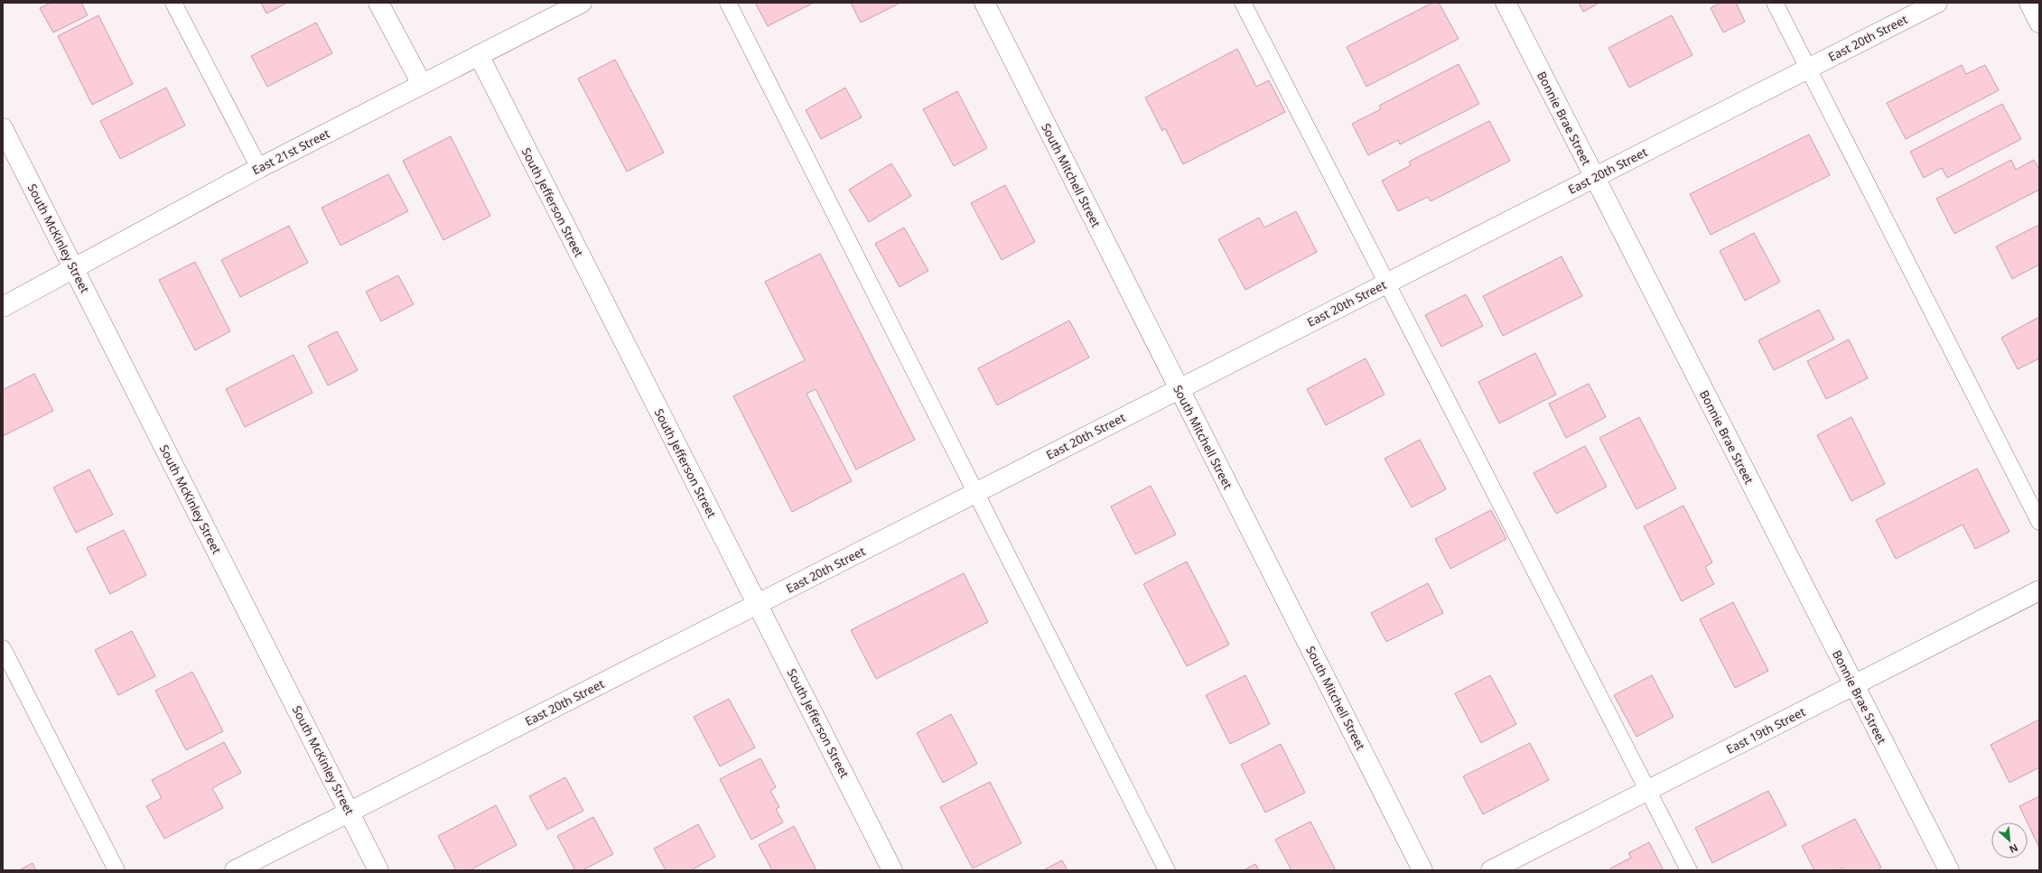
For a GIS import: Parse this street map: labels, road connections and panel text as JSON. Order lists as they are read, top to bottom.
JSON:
{
  "streets": {
    "street": [
      "East 20th Street",
      "Bonnie Brae Street",
      "East 21st Street",
      "South Mitchell Street",
      "South Jefferson Street",
      "South McKinley Street",
      "East 19th Street"
    ]
  },
  "crossings": [
    ["East 20th Street", "Bonnie Brae Street"],
    ["East 20th Street", "South Mitchell Street"],
    ["East 20th Street", "South Jefferson Street"],
    ["East 20th Street", "South McKinley Street"],
    ["Bonnie Brae Street", "East 19th Street"],
    ["East 21st Street", "South Jefferson Street"],
    ["East 21st Street", "South McKinley Street"]
  ],
  "north": "bottom right"
}
